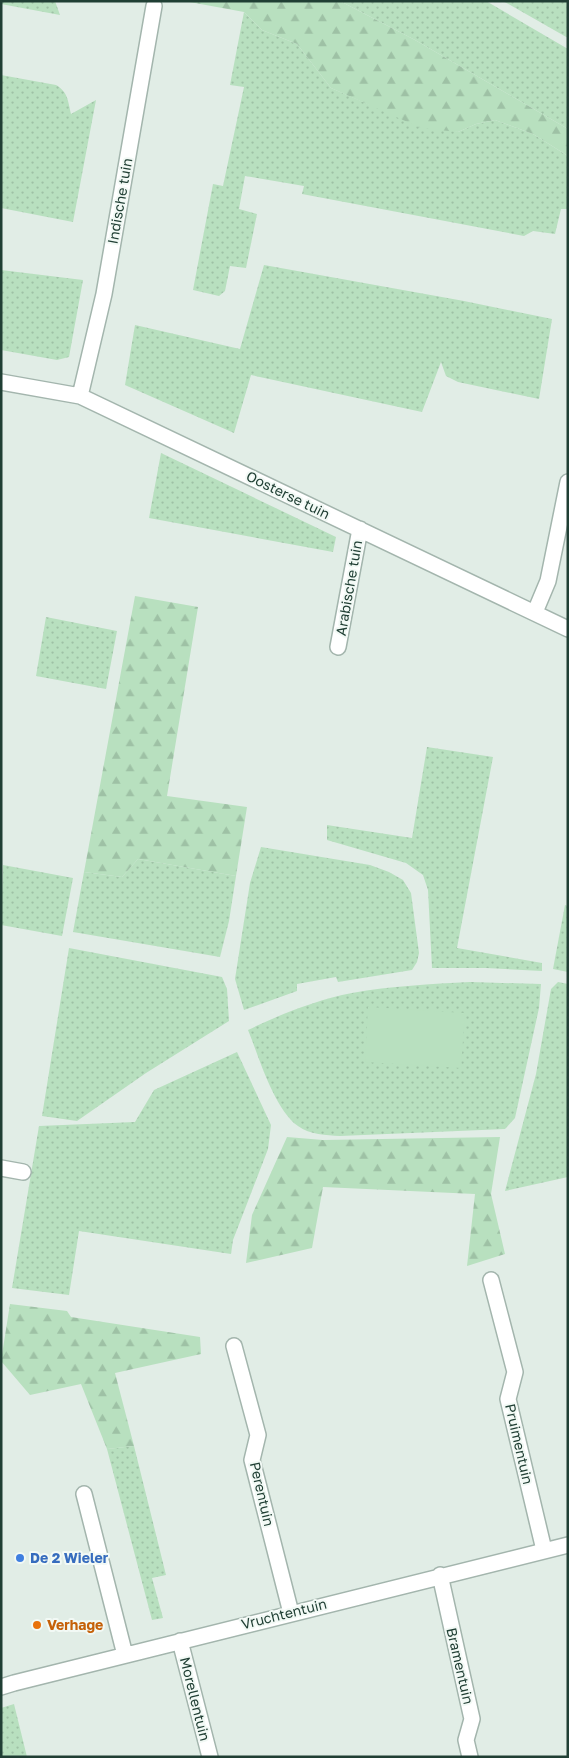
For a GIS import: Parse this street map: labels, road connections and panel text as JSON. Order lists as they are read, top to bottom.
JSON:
{
  "streets": {
    "street": [
      "Indische tuin",
      "Oosterse tuin",
      "Arabische tuin",
      "Pruimentuin",
      "Perentuin",
      "Vruchtentuin",
      "Bramentuin",
      "Morellentuin"
    ]
  },
  "crossings": [
    ["Indische tuin", "Oosterse tuin"],
    ["Oosterse tuin", "Arabische tuin"],
    ["Pruimentuin", "Vruchtentuin"],
    ["Perentuin", "Vruchtentuin"],
    ["Vruchtentuin", "Bramentuin"],
    ["Vruchtentuin", "Morellentuin"]
  ],
  "places": ["De 2 Wieler", "Verhage"]
}
